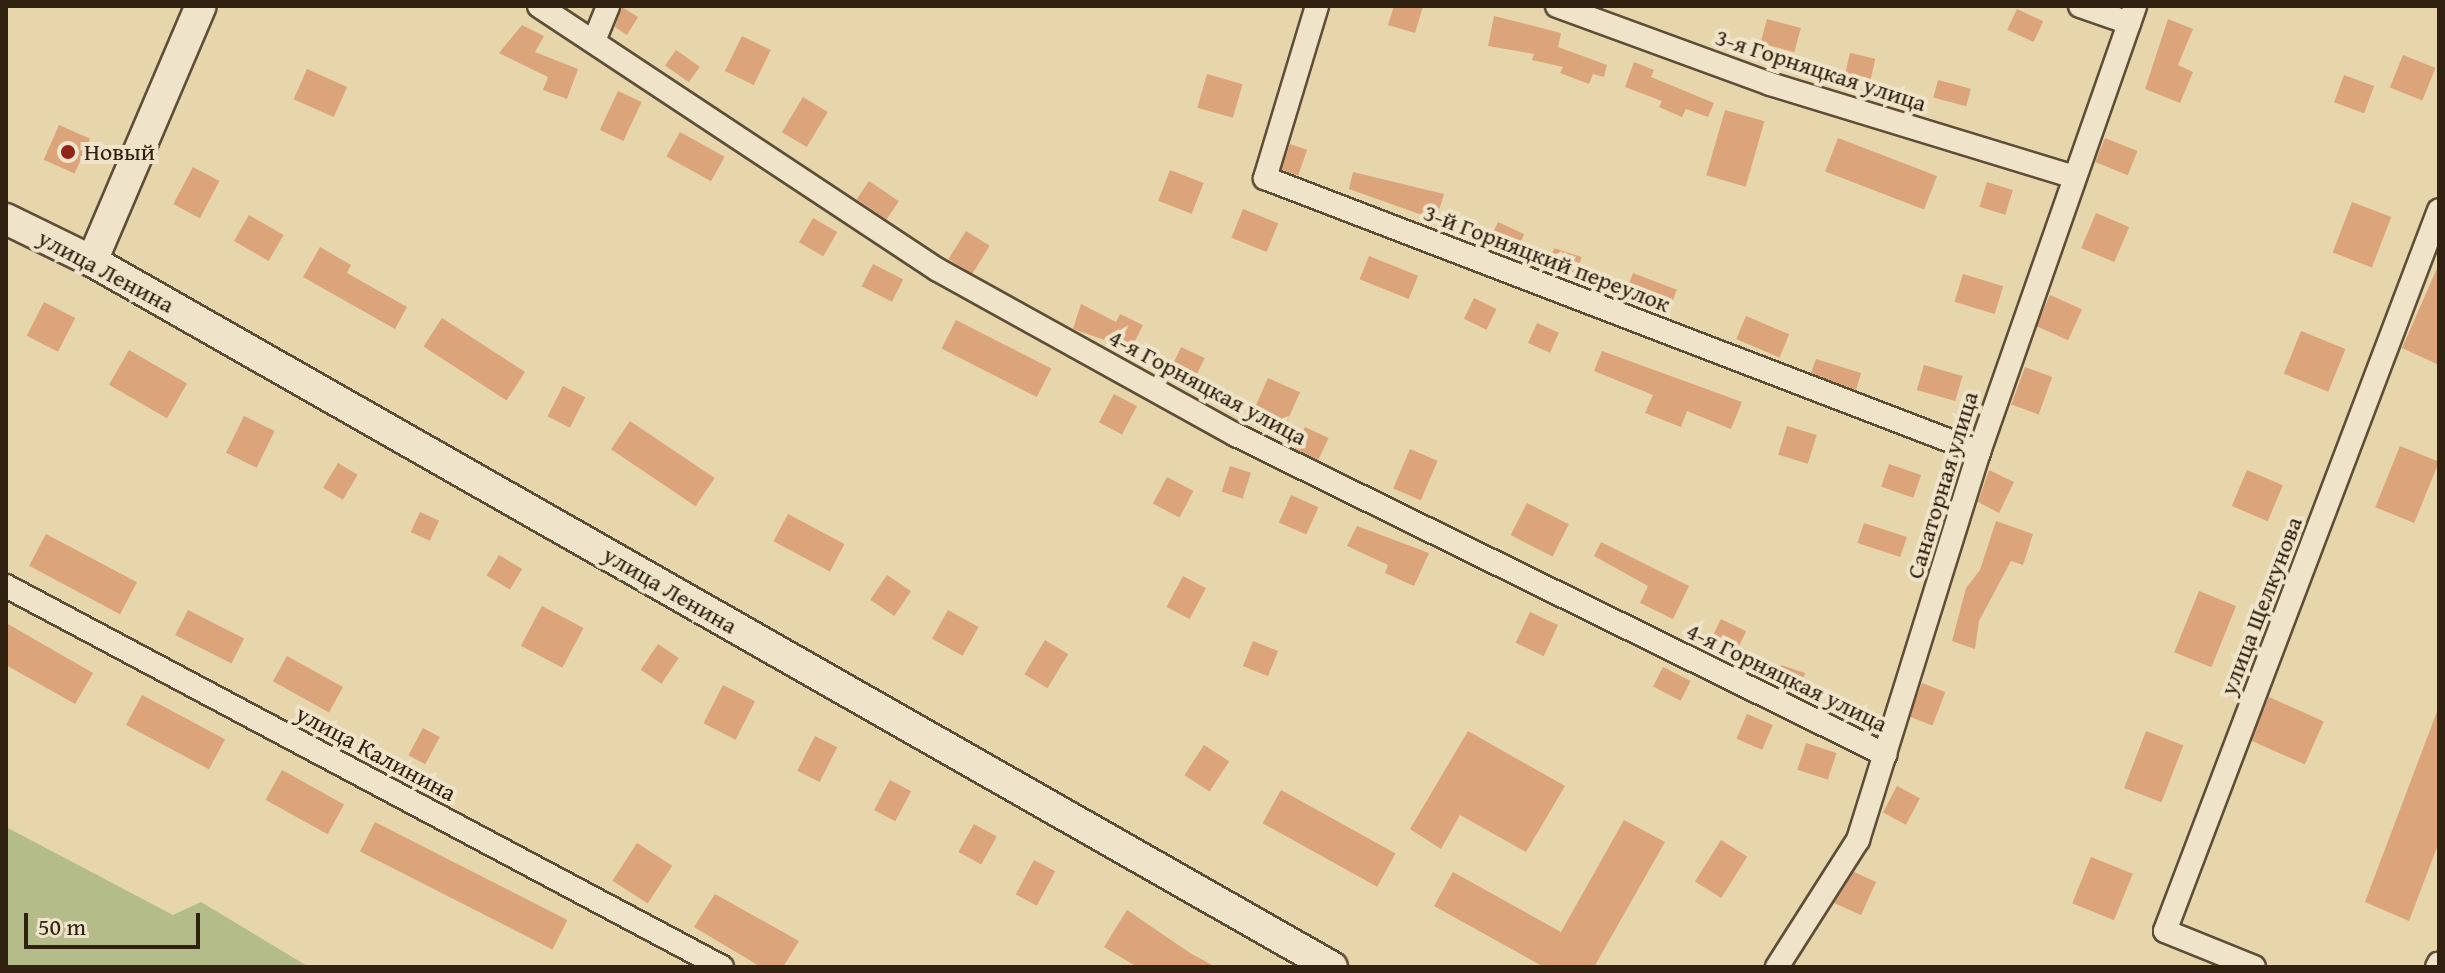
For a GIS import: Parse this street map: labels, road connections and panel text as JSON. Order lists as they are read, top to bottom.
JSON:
{
  "streets": {
    "main road": ["улица Ленина"],
    "street": [
      "3-я Горняцкая улица",
      "3-й Горняцкий переулок",
      "4-я Горняцкая улица",
      "Санаторная улица",
      "улица Щелкунова",
      "улица Калинина"
    ]
  },
  "crossings": [
    ["3-я Горняцкая улица", "Санаторная улица"],
    ["3-й Горняцкий переулок", "Санаторная улица"],
    ["4-я Горняцкая улица", "Санаторная улица"]
  ],
  "places": ["Новый"],
  "scale_bar": "50 m"
}
